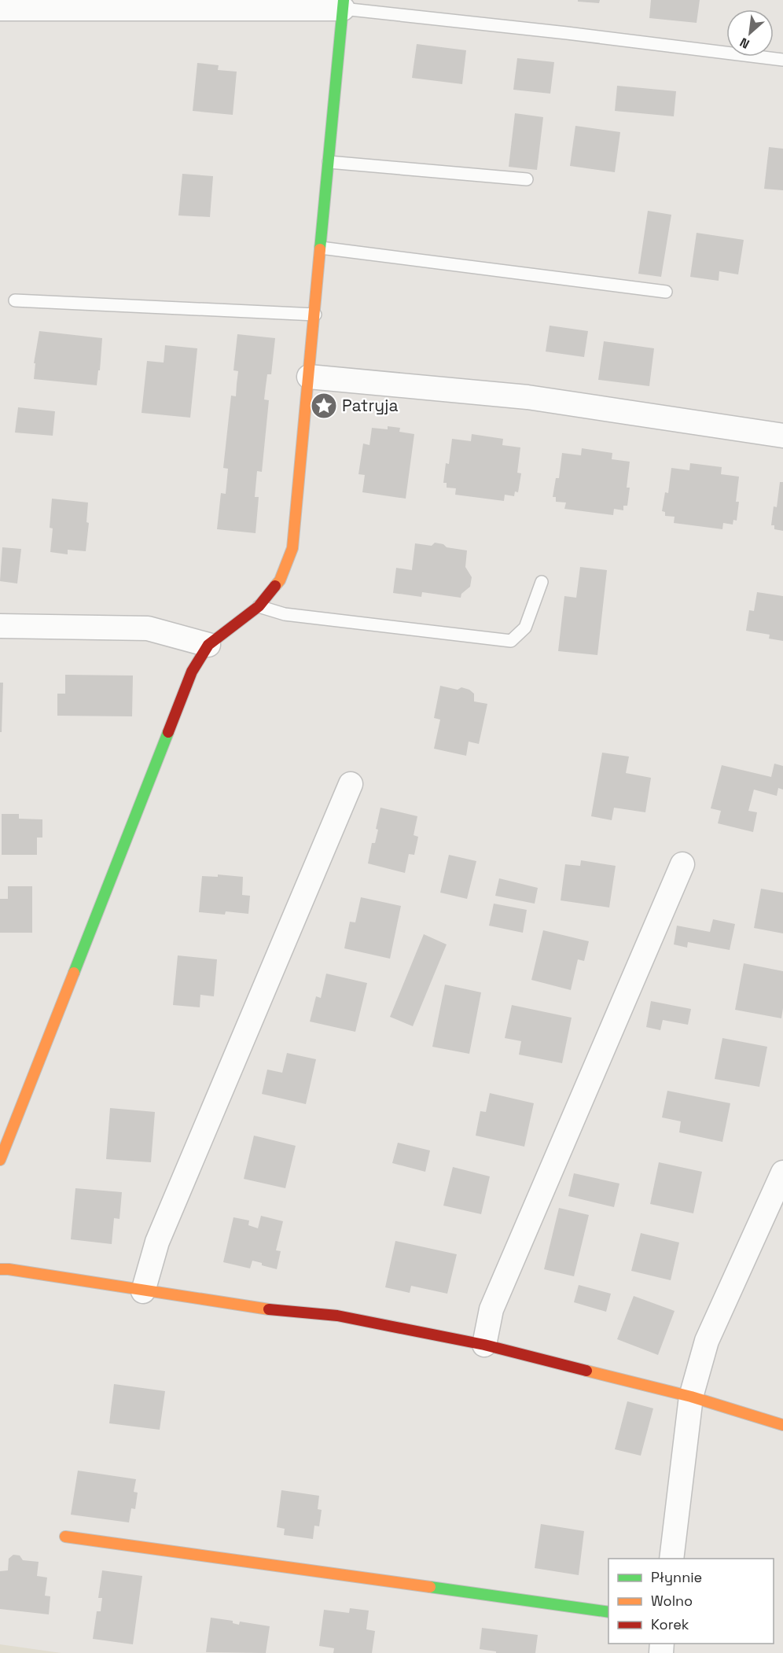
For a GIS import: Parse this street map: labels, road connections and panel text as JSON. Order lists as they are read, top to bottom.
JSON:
{
  "places": {
    "place": ["Patryja"]
  },
  "legend": ["Płynnie", "Wolno", "Korek"],
  "north": "bottom left"
}
